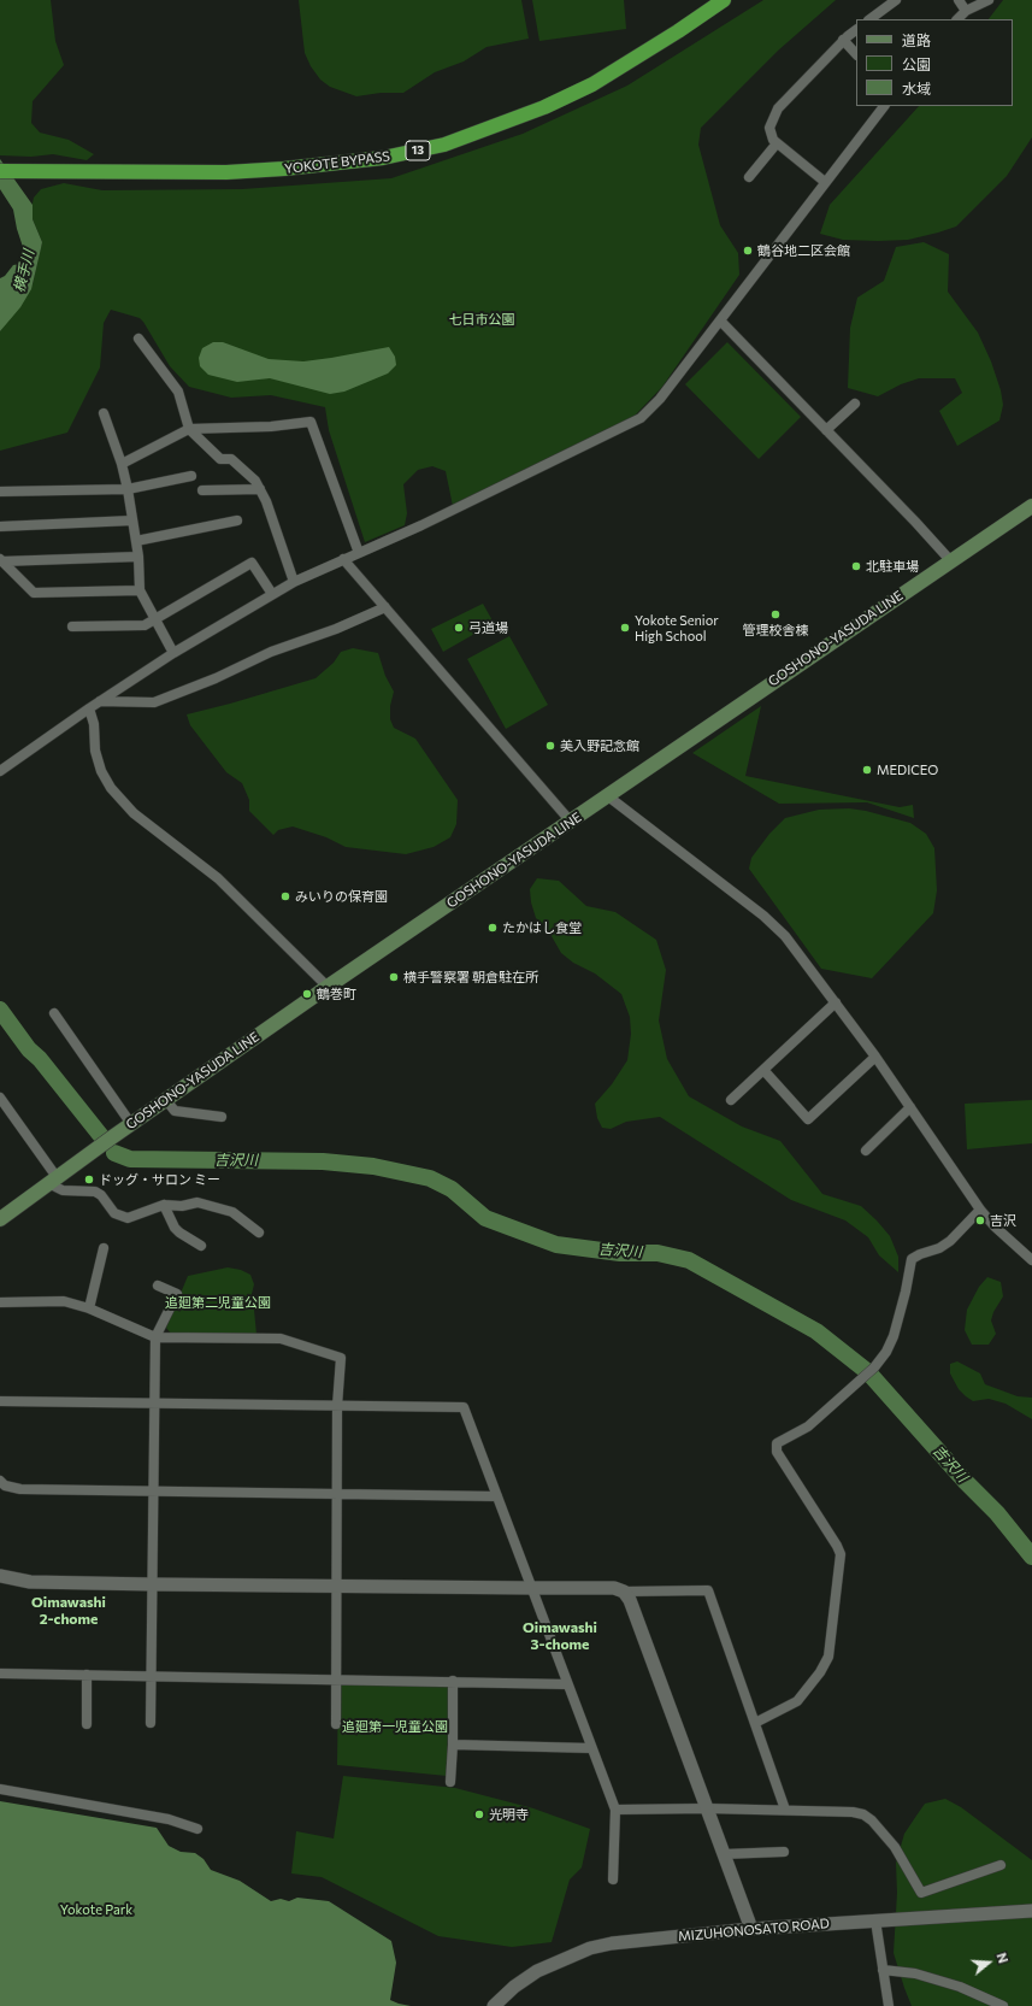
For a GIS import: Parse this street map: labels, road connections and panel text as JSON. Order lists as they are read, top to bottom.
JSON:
{
  "streets": {
    "highway": ["13", "YOKOTE BYPASS"],
    "main road": ["GOSHONO-YASUDA LINE"],
    "street": ["MIZUHONOSATO ROAD"]
  },
  "districts": ["Oimawashi 2-chome", "Oimawashi 3-chome"],
  "water": ["横手川", "吉沢川"],
  "parks": [
    "七日市公園",
    "追廻第二児童公園",
    "追廻第一児童公園",
    "Yokote Park"
  ],
  "places": [
    "鶴谷地二区会館",
    "北駐車場",
    "管理校舎棟",
    "弓道場",
    "Yokote Senior High School",
    "美入野記念館",
    "MEDICEO",
    "みいりの保育園",
    "たかはし食堂",
    "横手警察署 朝倉駐在所",
    "鶴巻町",
    "ドッグ・サロン ミー",
    "吉沢",
    "光明寺"
  ],
  "legend": ["道路", "公園", "水域"],
  "north": "right"
}
